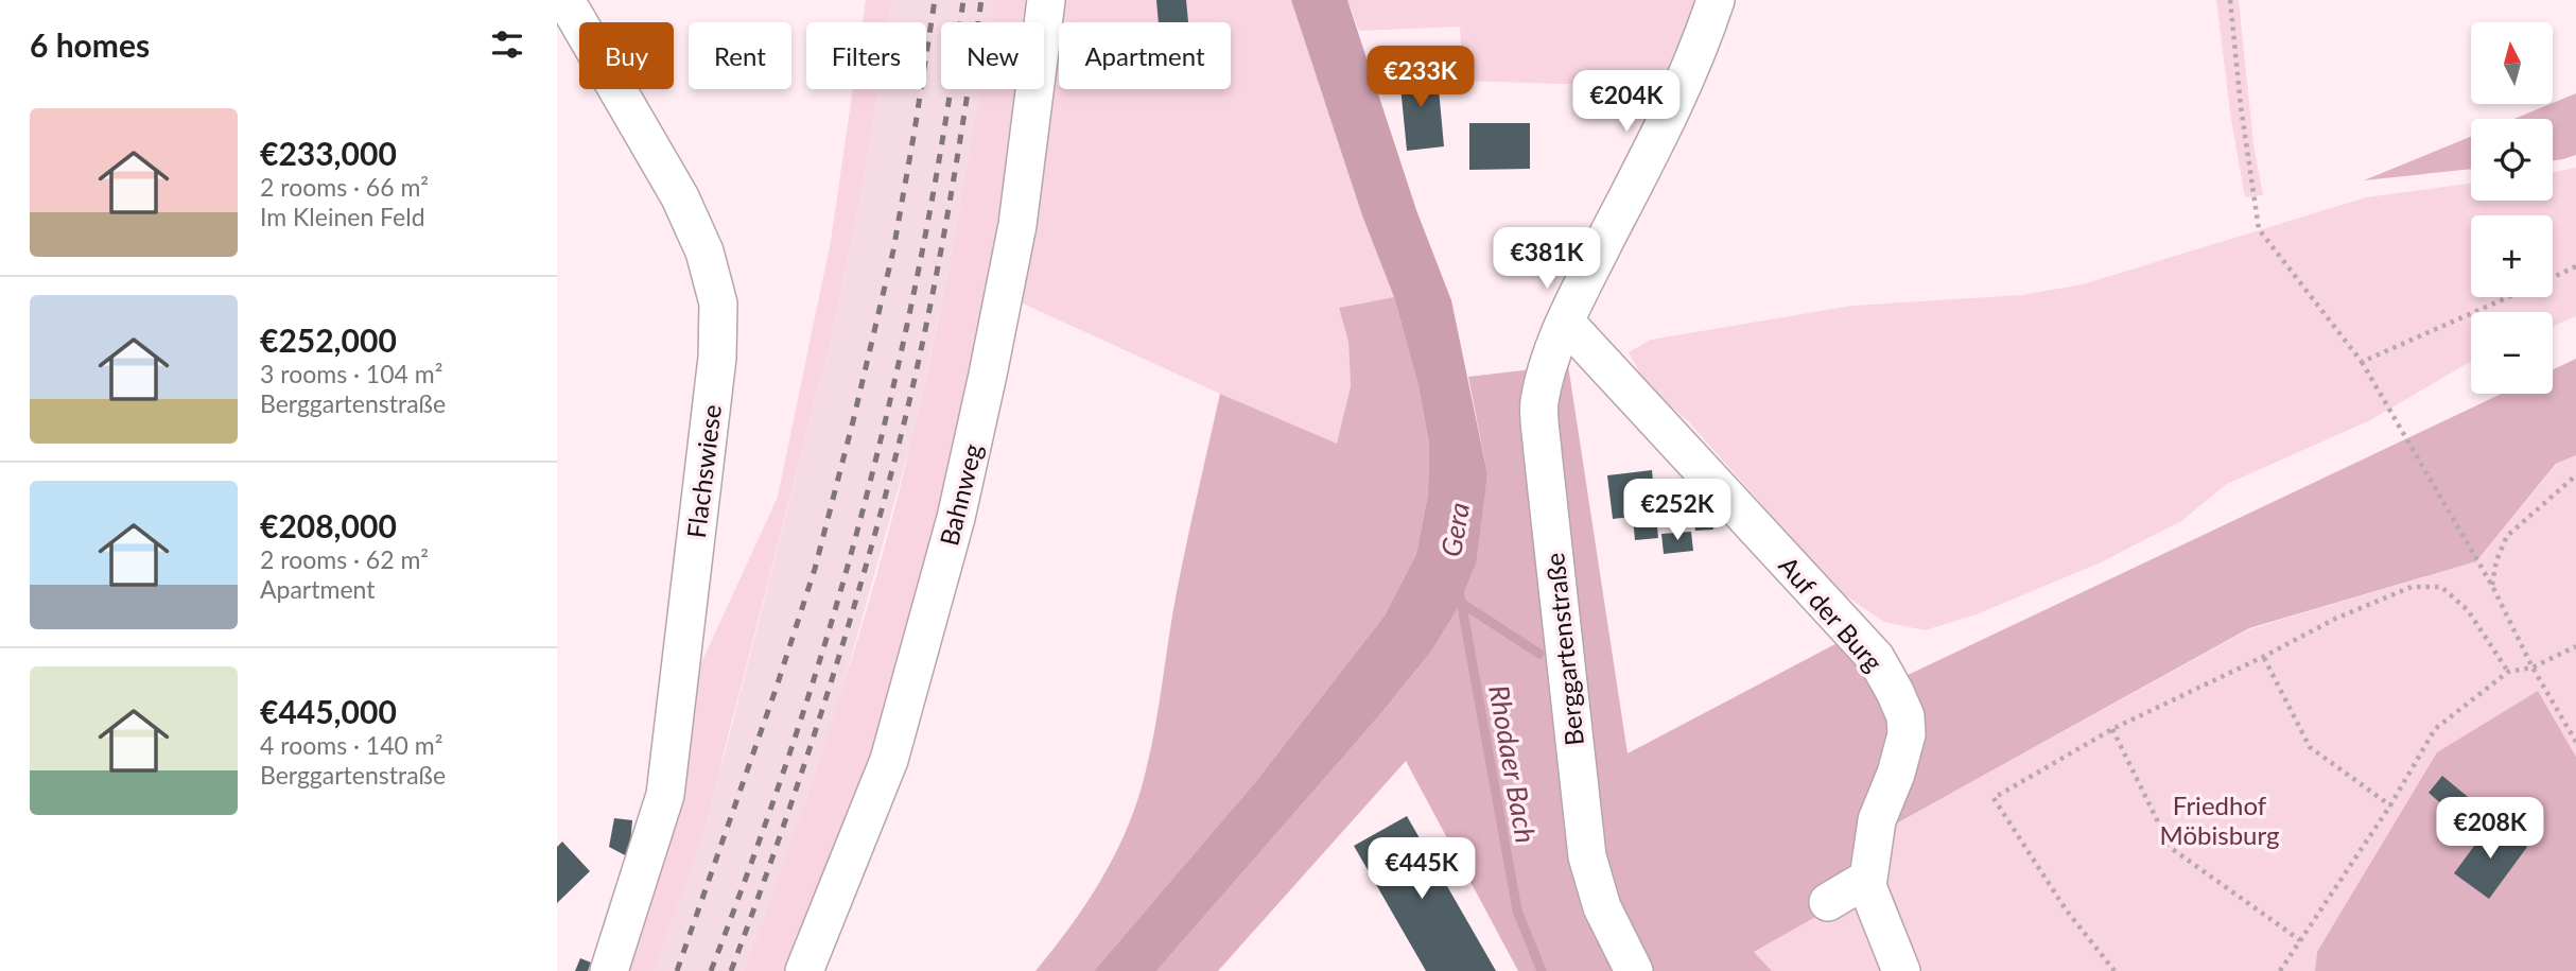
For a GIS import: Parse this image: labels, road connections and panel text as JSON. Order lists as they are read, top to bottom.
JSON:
{
  "streets": {
    "street": [
      "Flachswiese",
      "Bahnweg",
      "Auf der Burg",
      "Berggartenstraße"
    ]
  },
  "crossings": [
    ["Auf der Burg", "Berggartenstraße"]
  ],
  "water": ["Gera", "Rhodaer Bach"],
  "parks": ["Friedhof Möbisburg"],
  "north": "top",
  "page": {
    "heading": "6 homes",
    "map_buttons": ["+", "−"],
    "chip": [
      "Buy",
      "Rent",
      "Filters",
      "New",
      "Apartment"
    ],
    "price": [
      "€233K",
      "€204K",
      "€381K",
      "€252K",
      "€208K",
      "€445K"
    ],
    "list": [
      {
        "name": "€233,000",
        "note": "2 rooms · 66 m² · Im Kleinen Feld"
      },
      {
        "name": "€252,000",
        "note": "3 rooms · 104 m² · Berggartenstraße"
      },
      {
        "name": "€208,000",
        "note": "2 rooms · 62 m² · Apartment"
      },
      {
        "name": "€445,000",
        "note": "4 rooms · 140 m² · Berggartenstraße"
      }
    ]
  }
}
